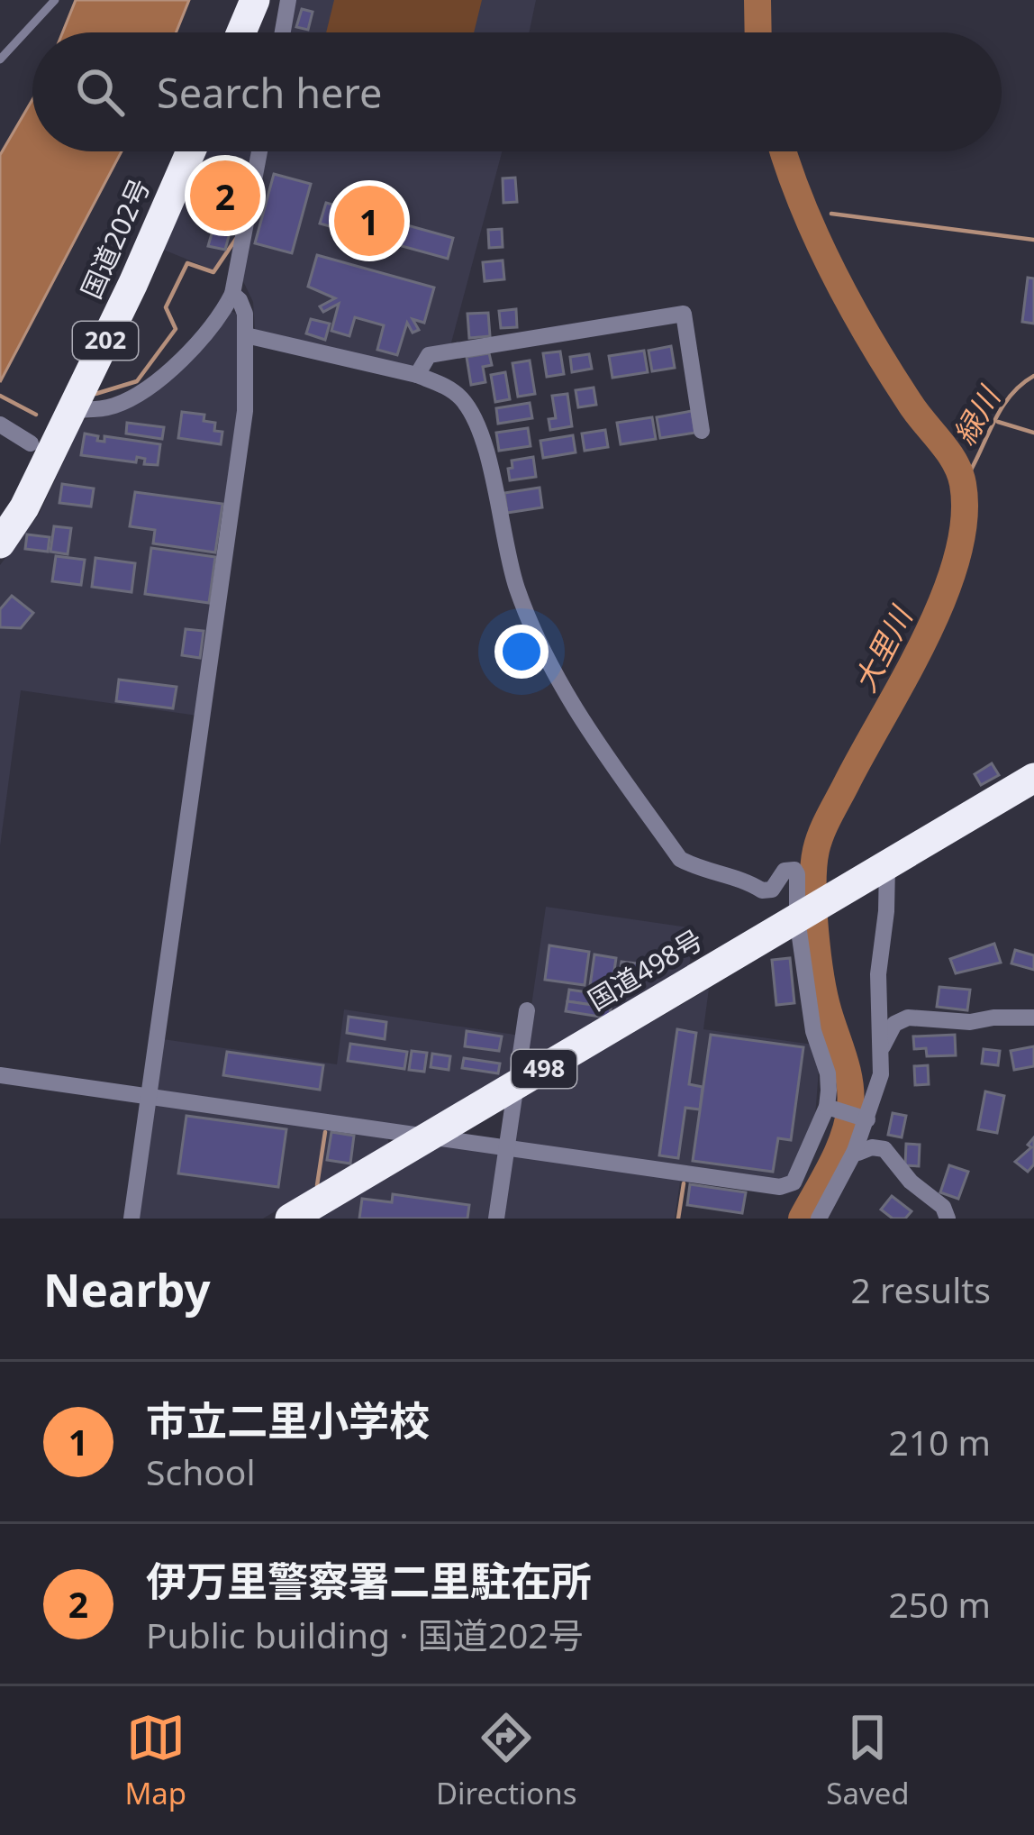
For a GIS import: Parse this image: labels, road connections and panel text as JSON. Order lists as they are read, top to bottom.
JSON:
{
  "streets": {
    "highway": [
      "国道202号",
      "202",
      "国道498号",
      "498"
    ]
  },
  "water": ["緑川", "大里川"],
  "page": {
    "search": "Search here",
    "pins": ["2", "1"],
    "heading": ["Nearby", "2 results"],
    "list": [
      {
        "mark": "1",
        "name": "市立二里小学校",
        "note": "School",
        "value": "210 m"
      },
      {
        "mark": "2",
        "name": "伊万里警察署二里駐在所",
        "note": "Public building · 国道202号",
        "value": "250 m"
      }
    ],
    "nav": ["Map", "Directions", "Saved"]
  }
}
